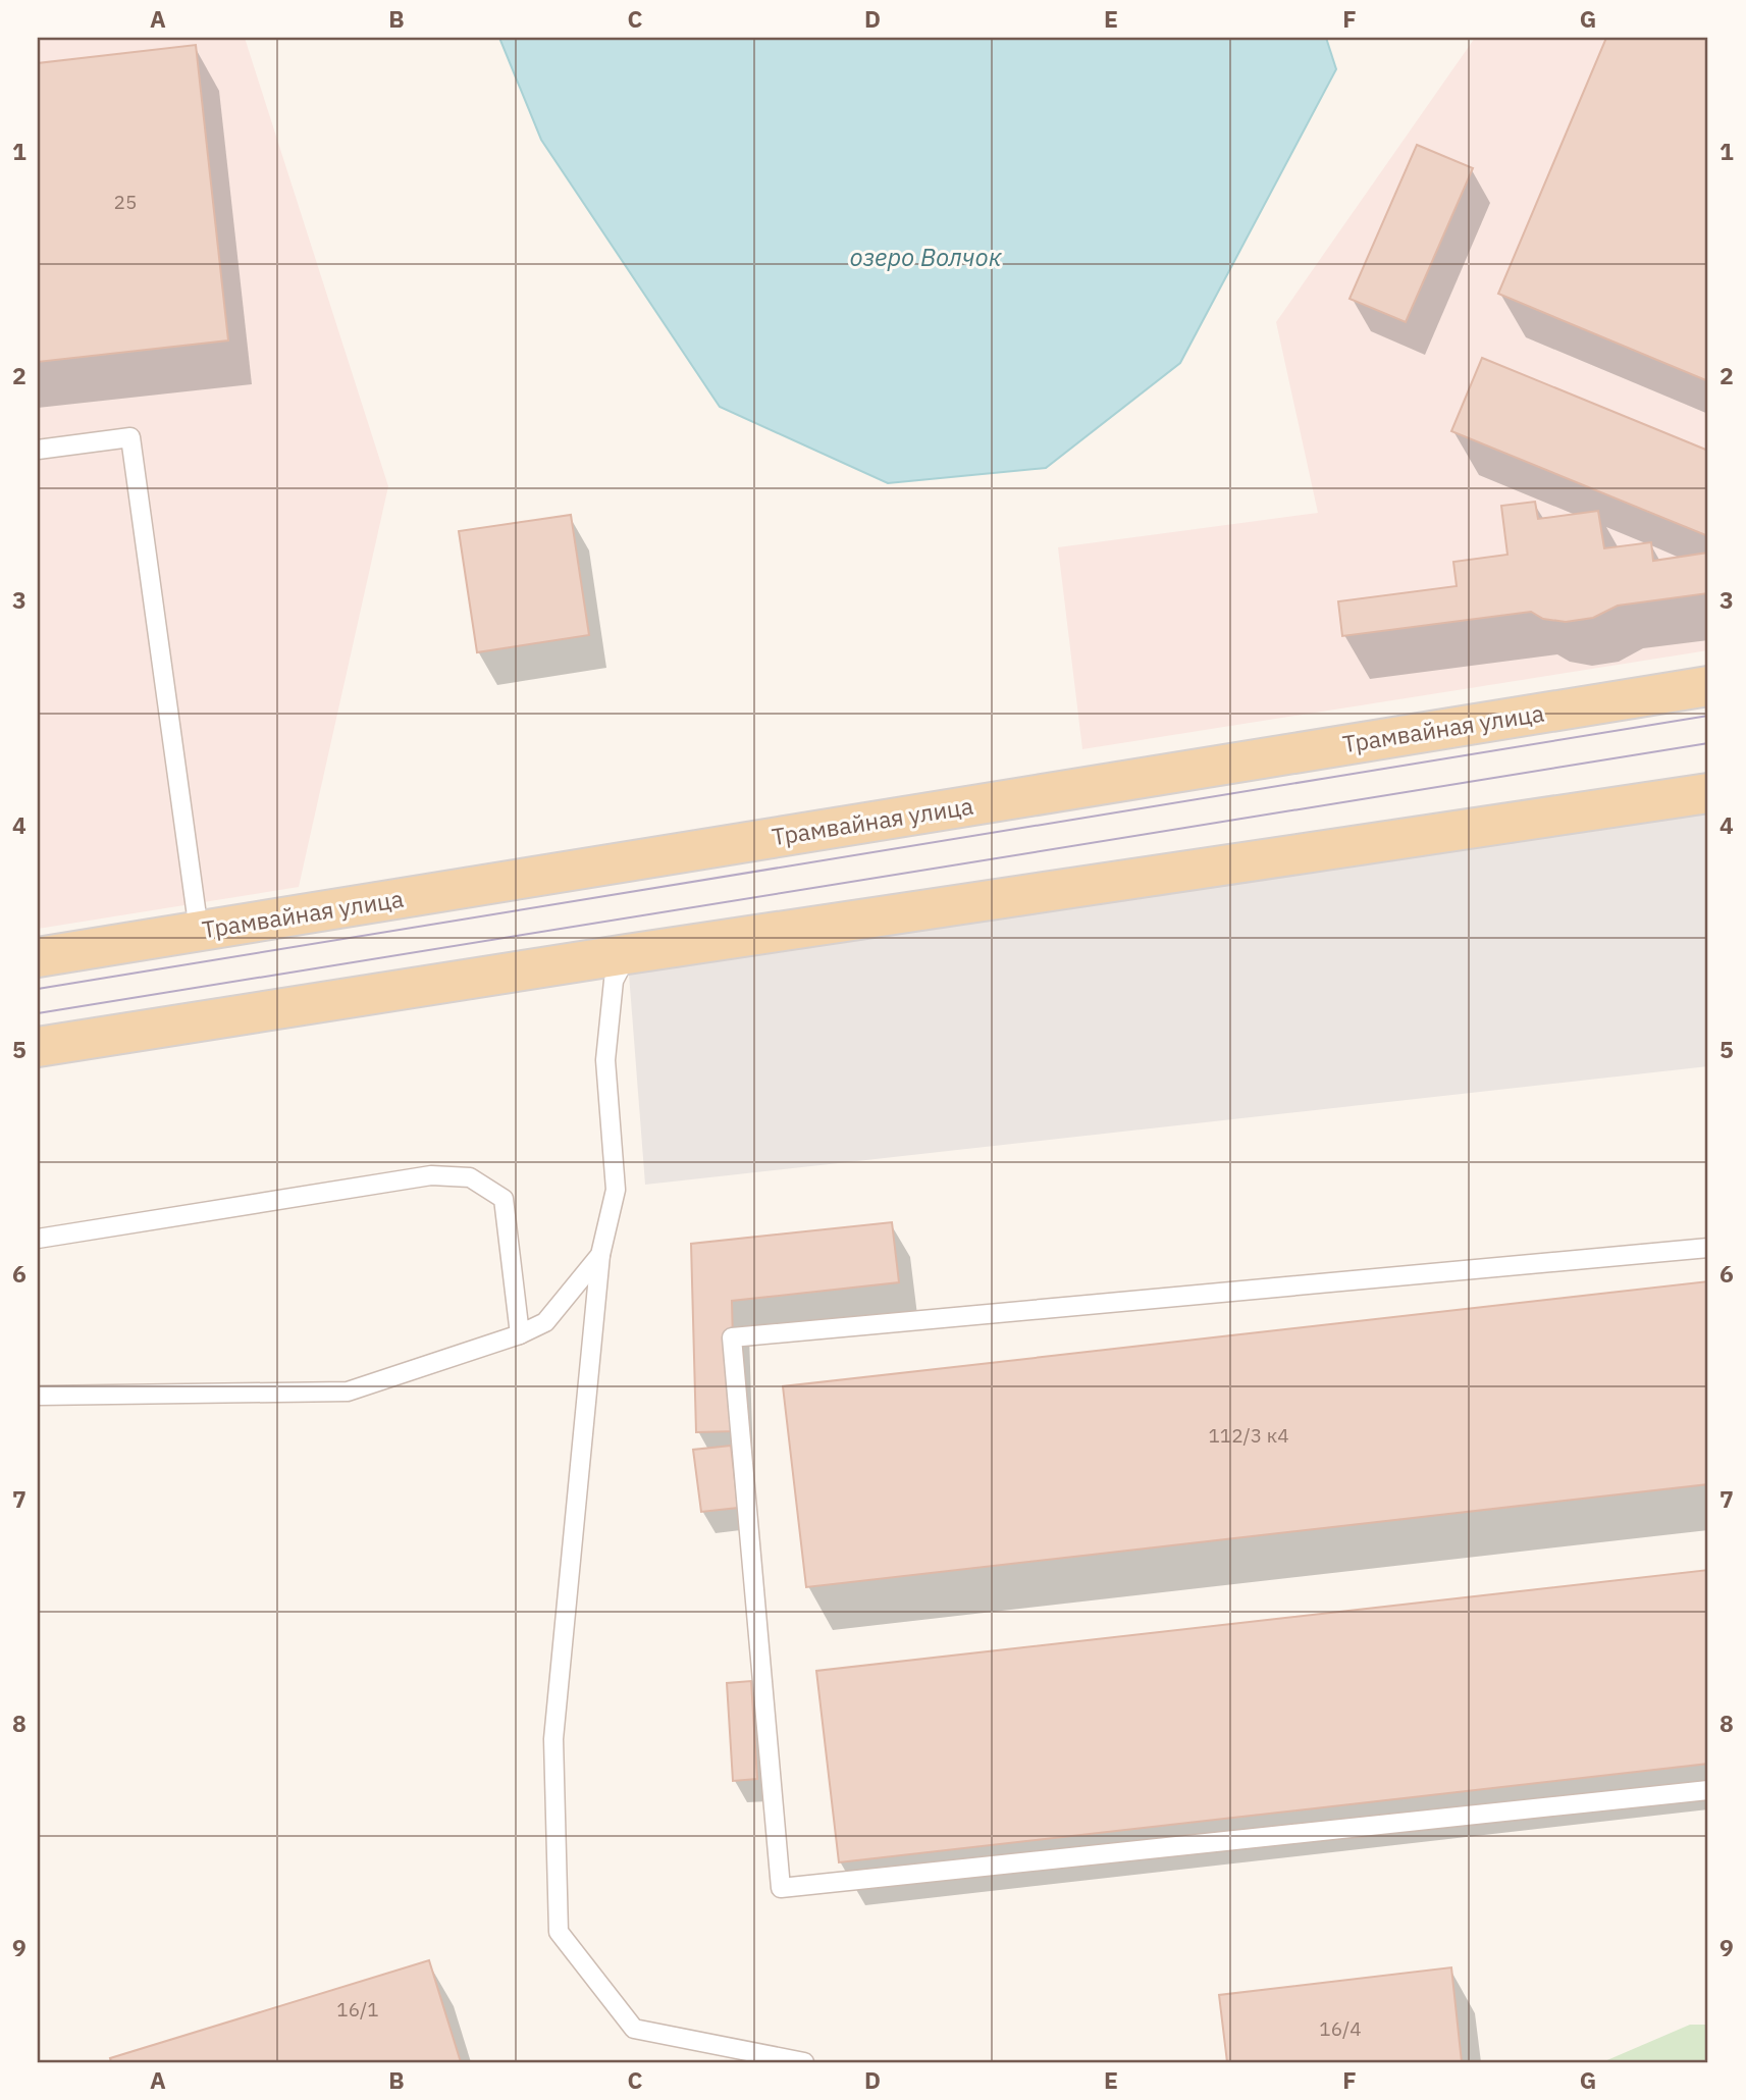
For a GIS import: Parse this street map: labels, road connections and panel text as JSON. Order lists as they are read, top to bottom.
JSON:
{
  "streets": {
    "main road": ["Трамвайная улица"]
  },
  "water": ["озеро Волчок"],
  "house_numbers": [
    "25",
    "112/3 к4",
    "16/1",
    "16/4"
  ],
  "grid": {
    "columns": [
      "A",
      "B",
      "C",
      "D",
      "E",
      "F",
      "G"
    ],
    "rows": [
      "1",
      "2",
      "3",
      "4",
      "5",
      "6",
      "7",
      "8",
      "9"
    ]
  }
}
